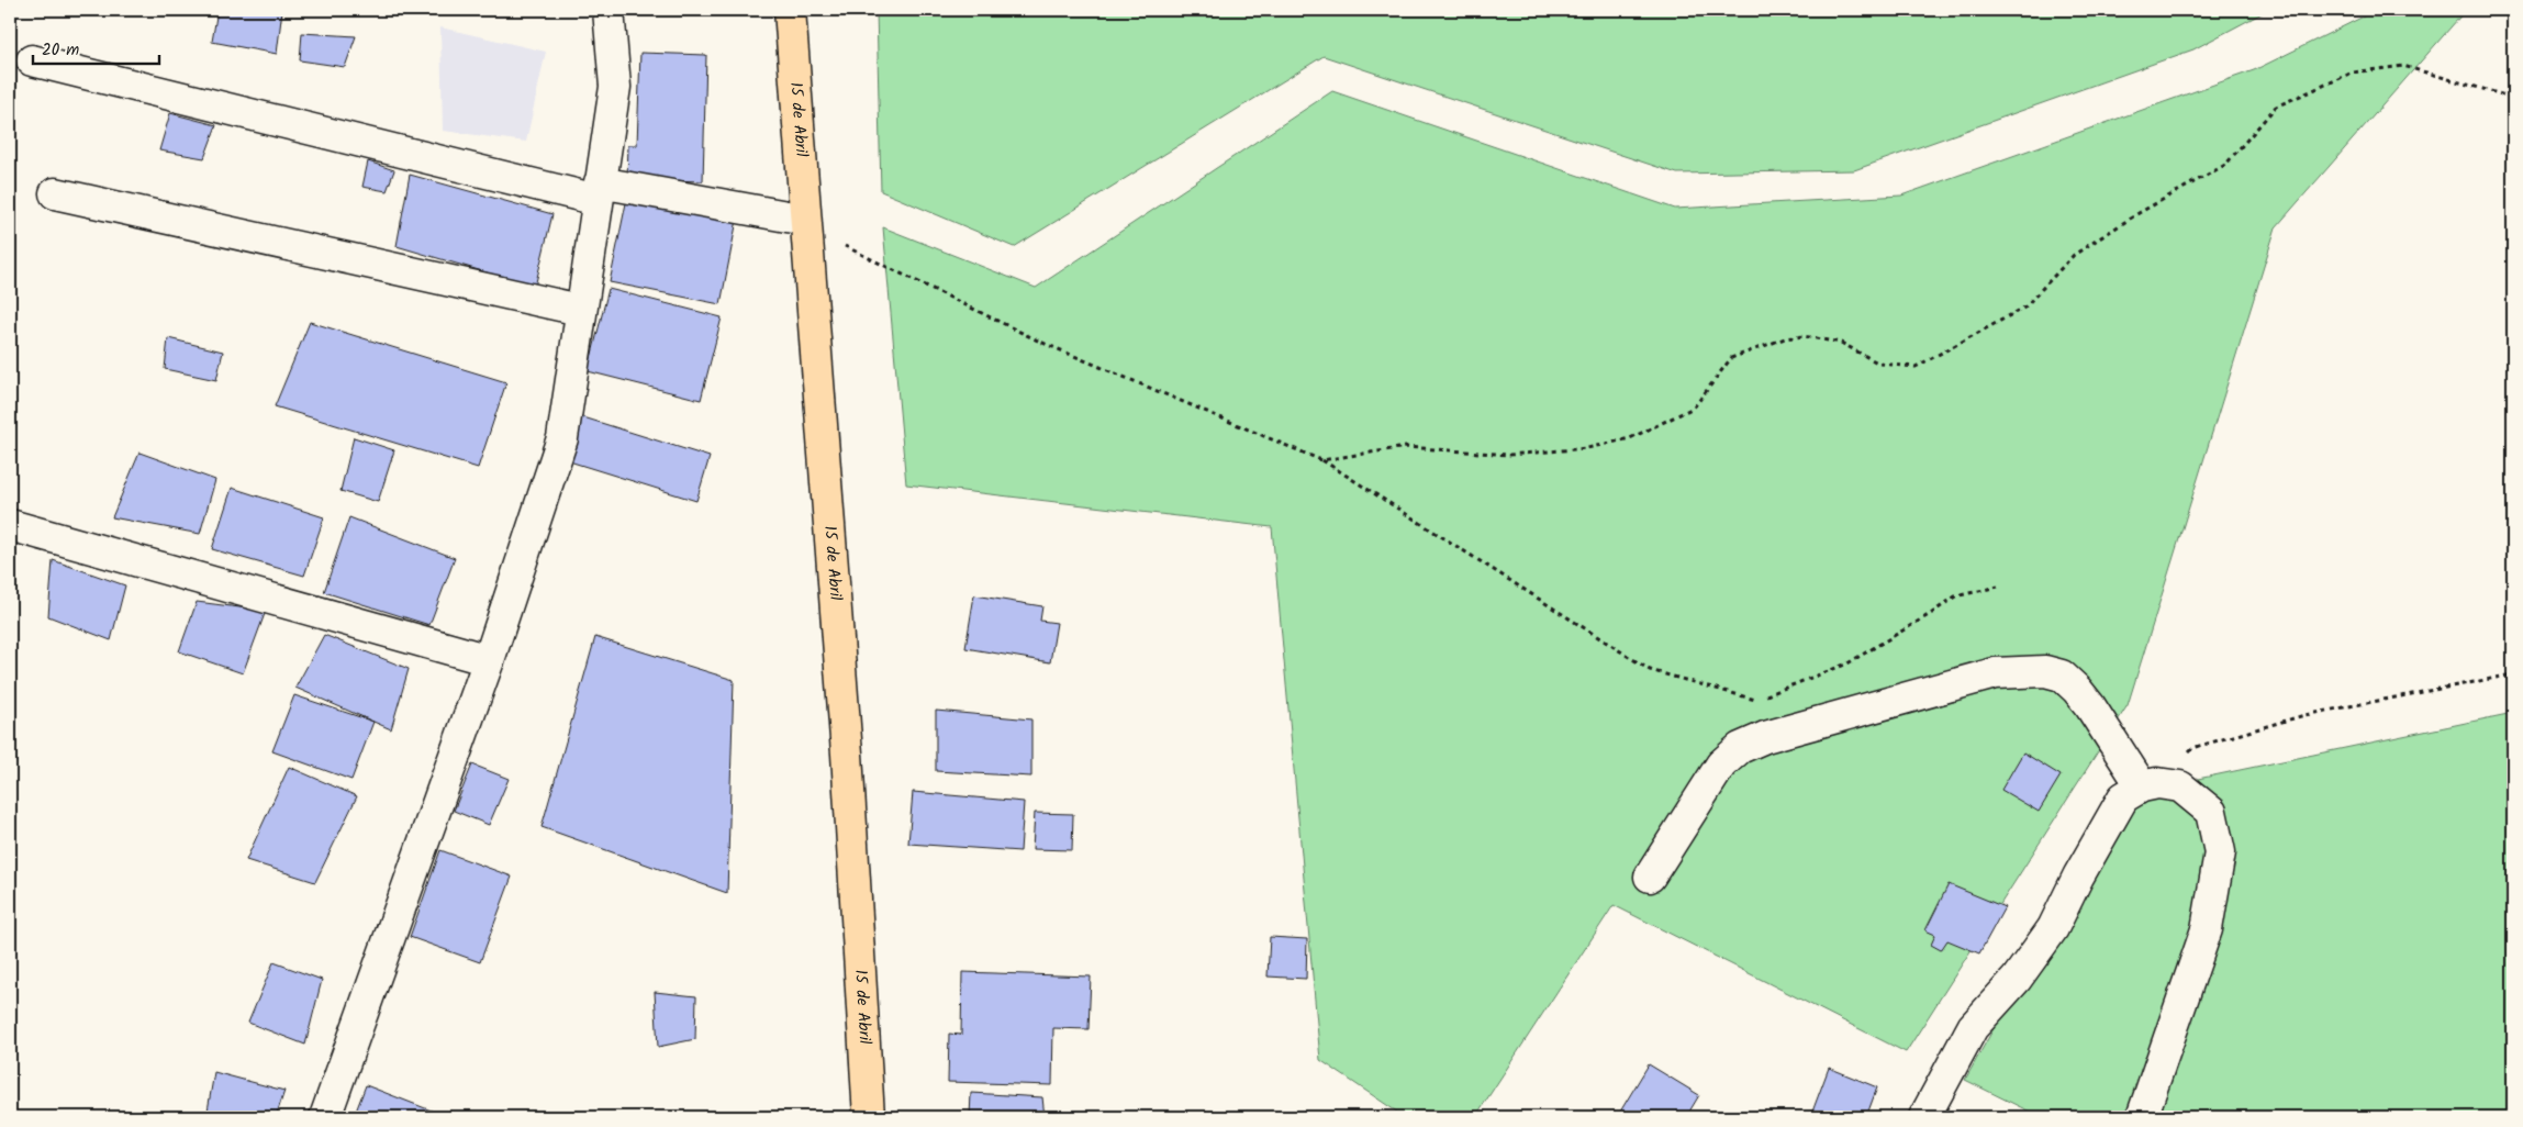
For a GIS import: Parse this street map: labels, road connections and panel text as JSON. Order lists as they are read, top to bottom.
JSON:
{
  "streets": {
    "main road": ["15 de Abril"]
  },
  "scale_bar": "20 m"
}
